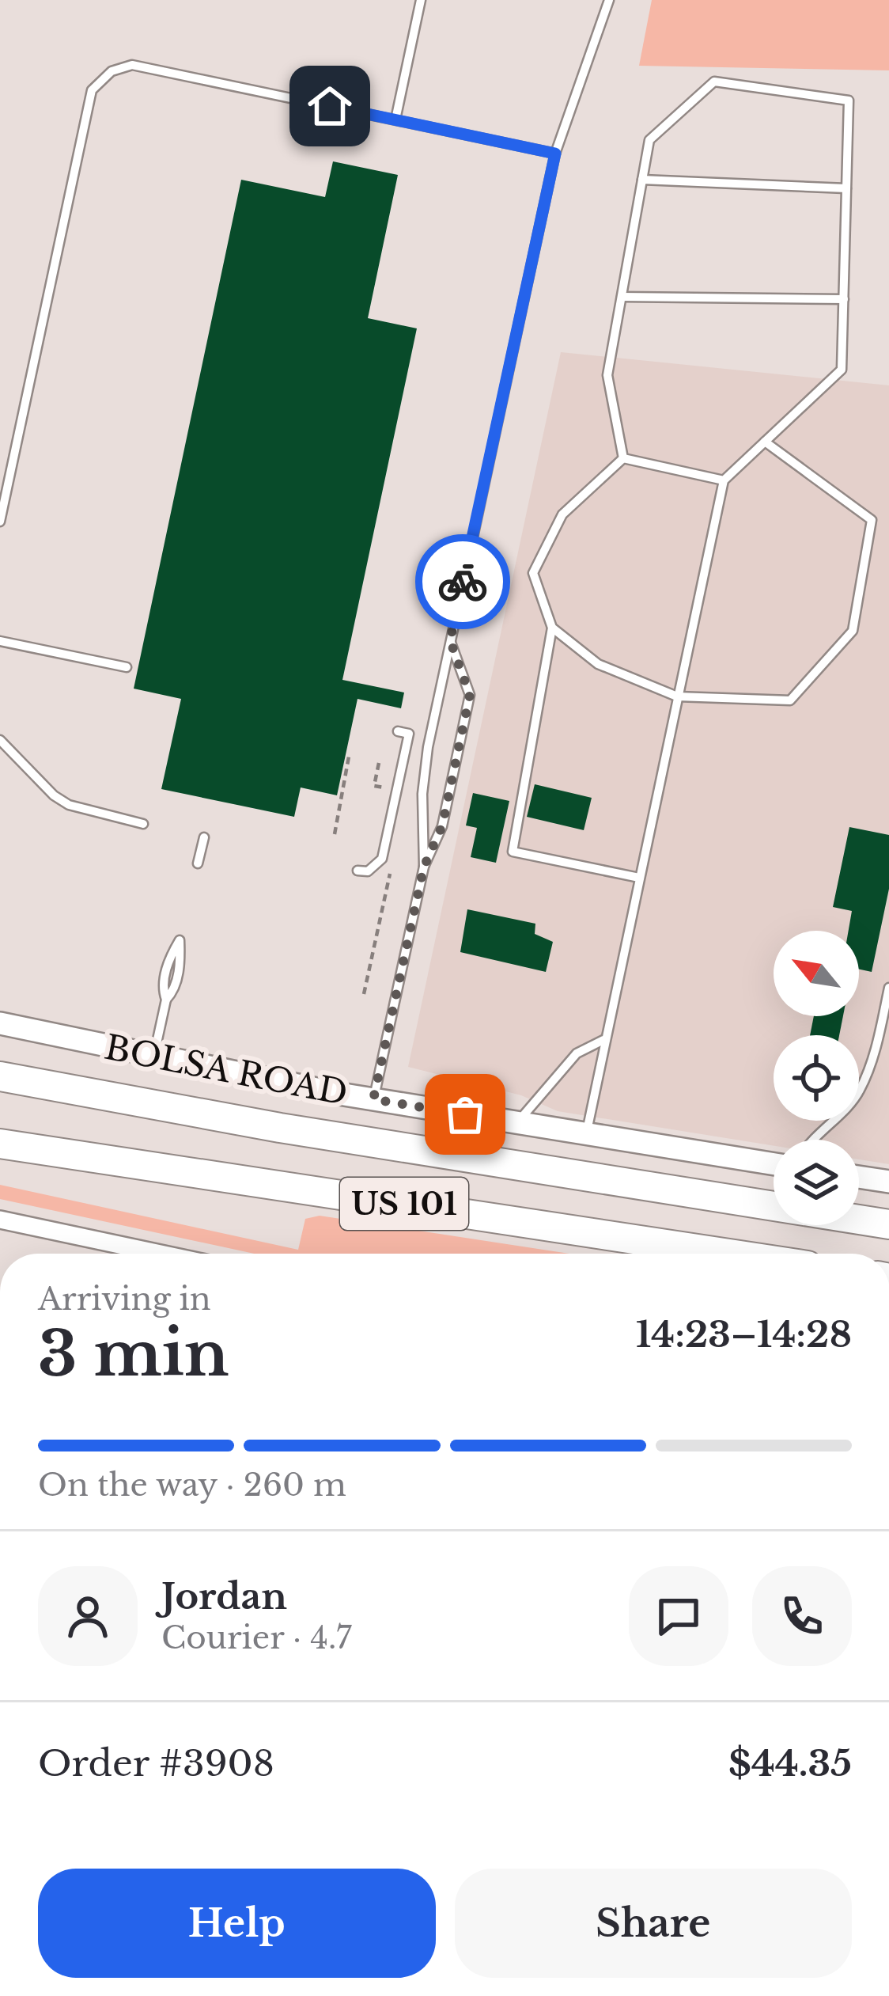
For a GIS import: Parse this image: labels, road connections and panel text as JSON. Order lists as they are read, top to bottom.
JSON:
{
  "streets": {
    "highway": ["US 101"],
    "main road": ["BOLSA ROAD"]
  },
  "north": "top left",
  "page": {
    "heading": ["3 min", "Arriving in", "14:23–14:28"],
    "panel": [
      "Jordan",
      "Courier · 4.7",
      "Order #3908",
      "$44.35"
    ],
    "bar": "On the way · 260 m",
    "buttons": ["Help", "Share"]
  }
}
